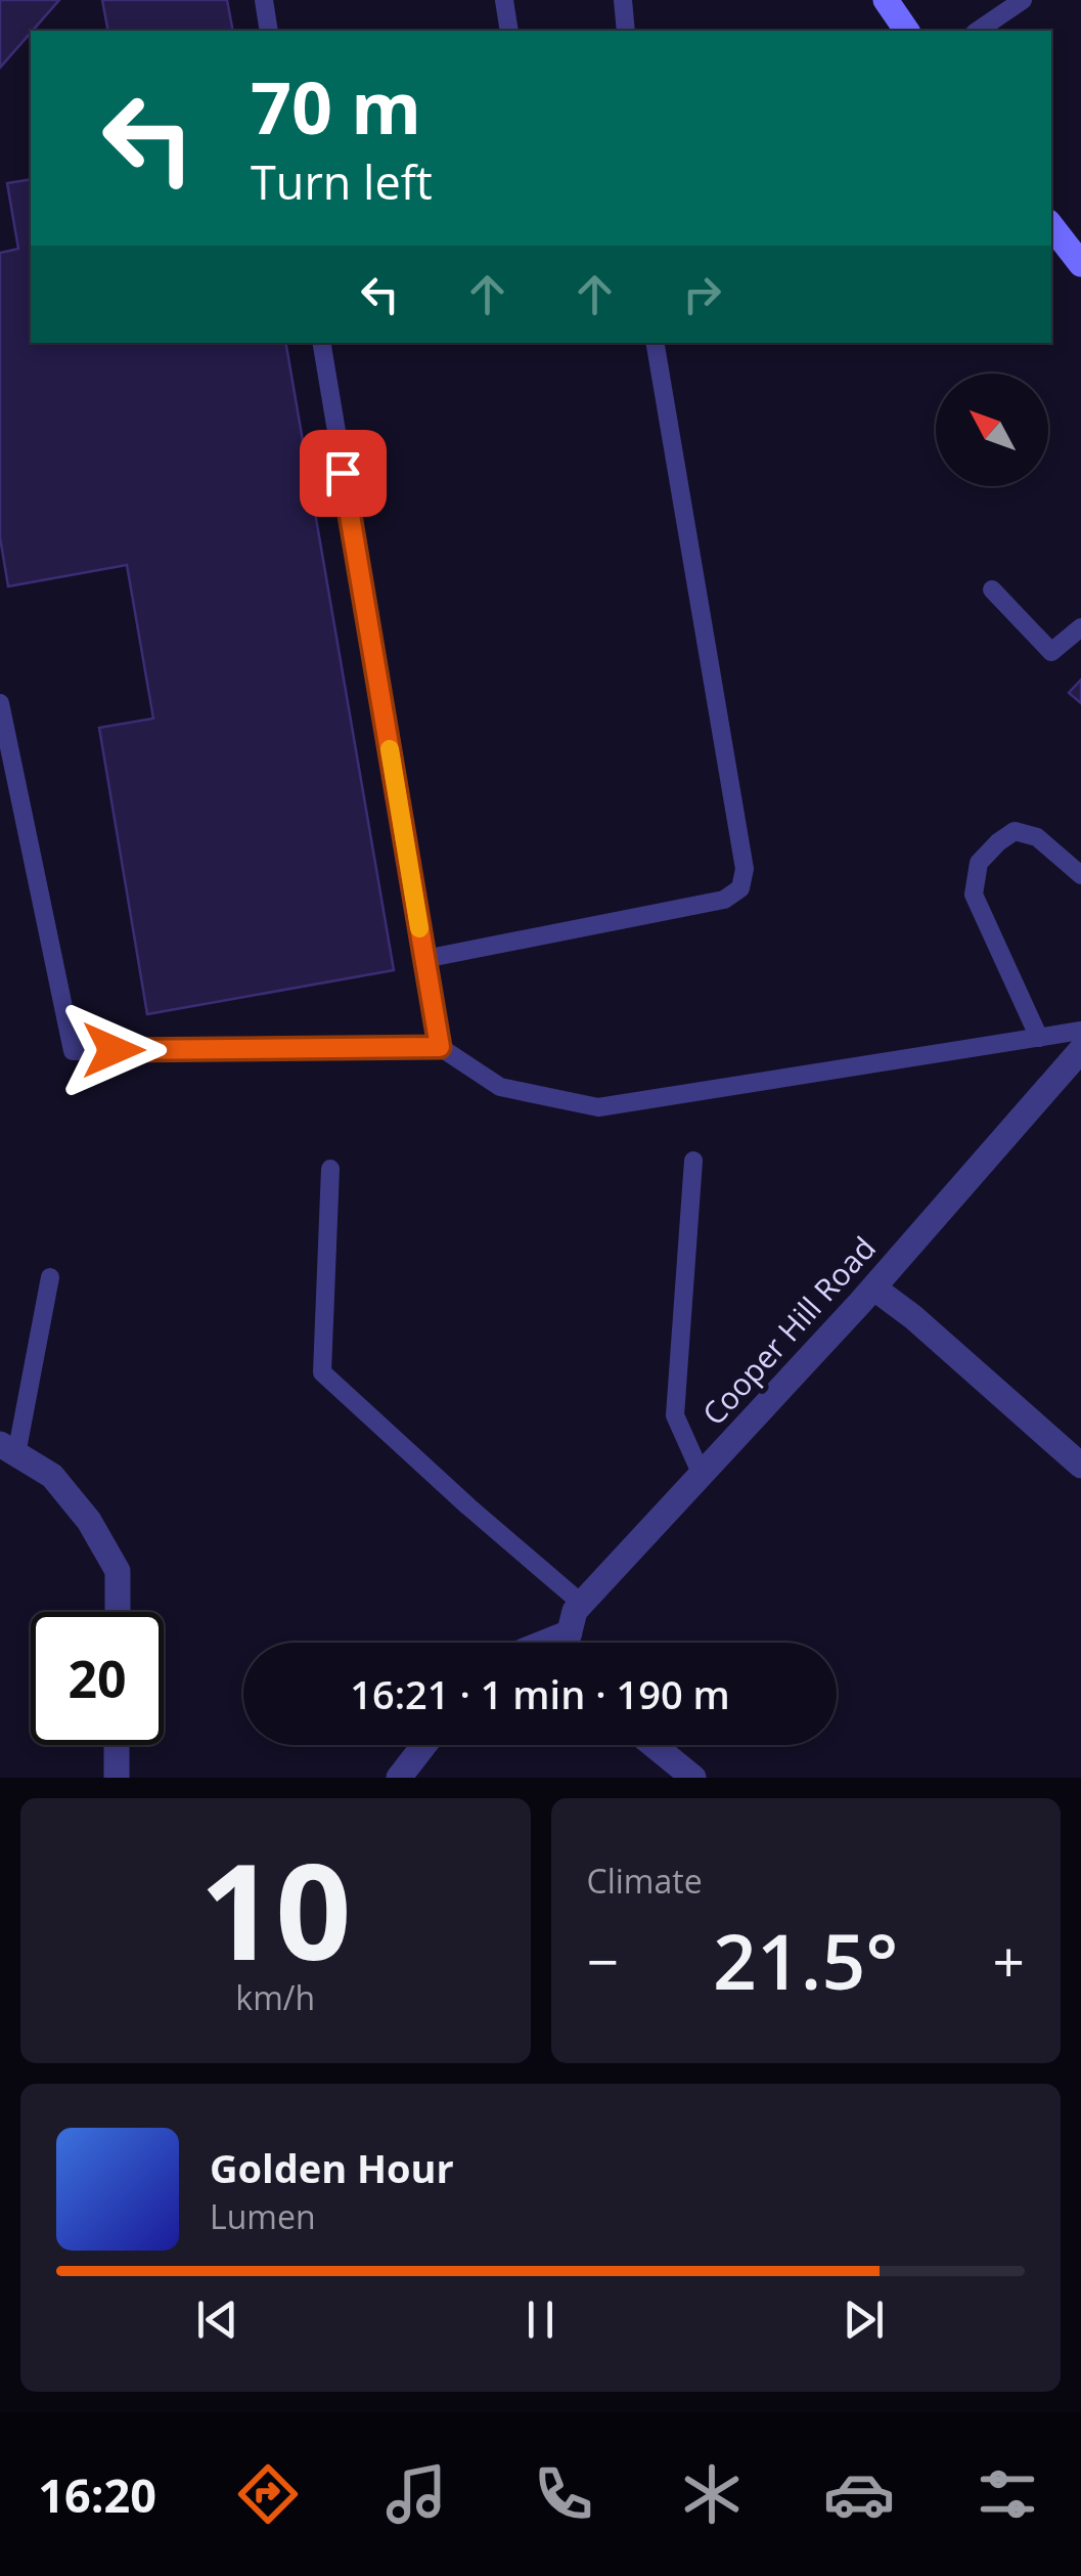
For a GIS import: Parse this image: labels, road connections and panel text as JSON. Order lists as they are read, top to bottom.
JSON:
{
  "streets": {
    "street": ["Cooper Hill Road"]
  },
  "north": "top left",
  "page": {
    "turn": ["70 m", "Turn left"],
    "limit": "20",
    "trip": "16:21 · 1 min · 190 m",
    "tile": [
      ["10", "km/h"],
      "Climate"
    ],
    "heat": ["−", "21.5°", "+"],
    "song": ["Golden Hour", "Lumen"],
    "tabs": "16:20"
  }
}
